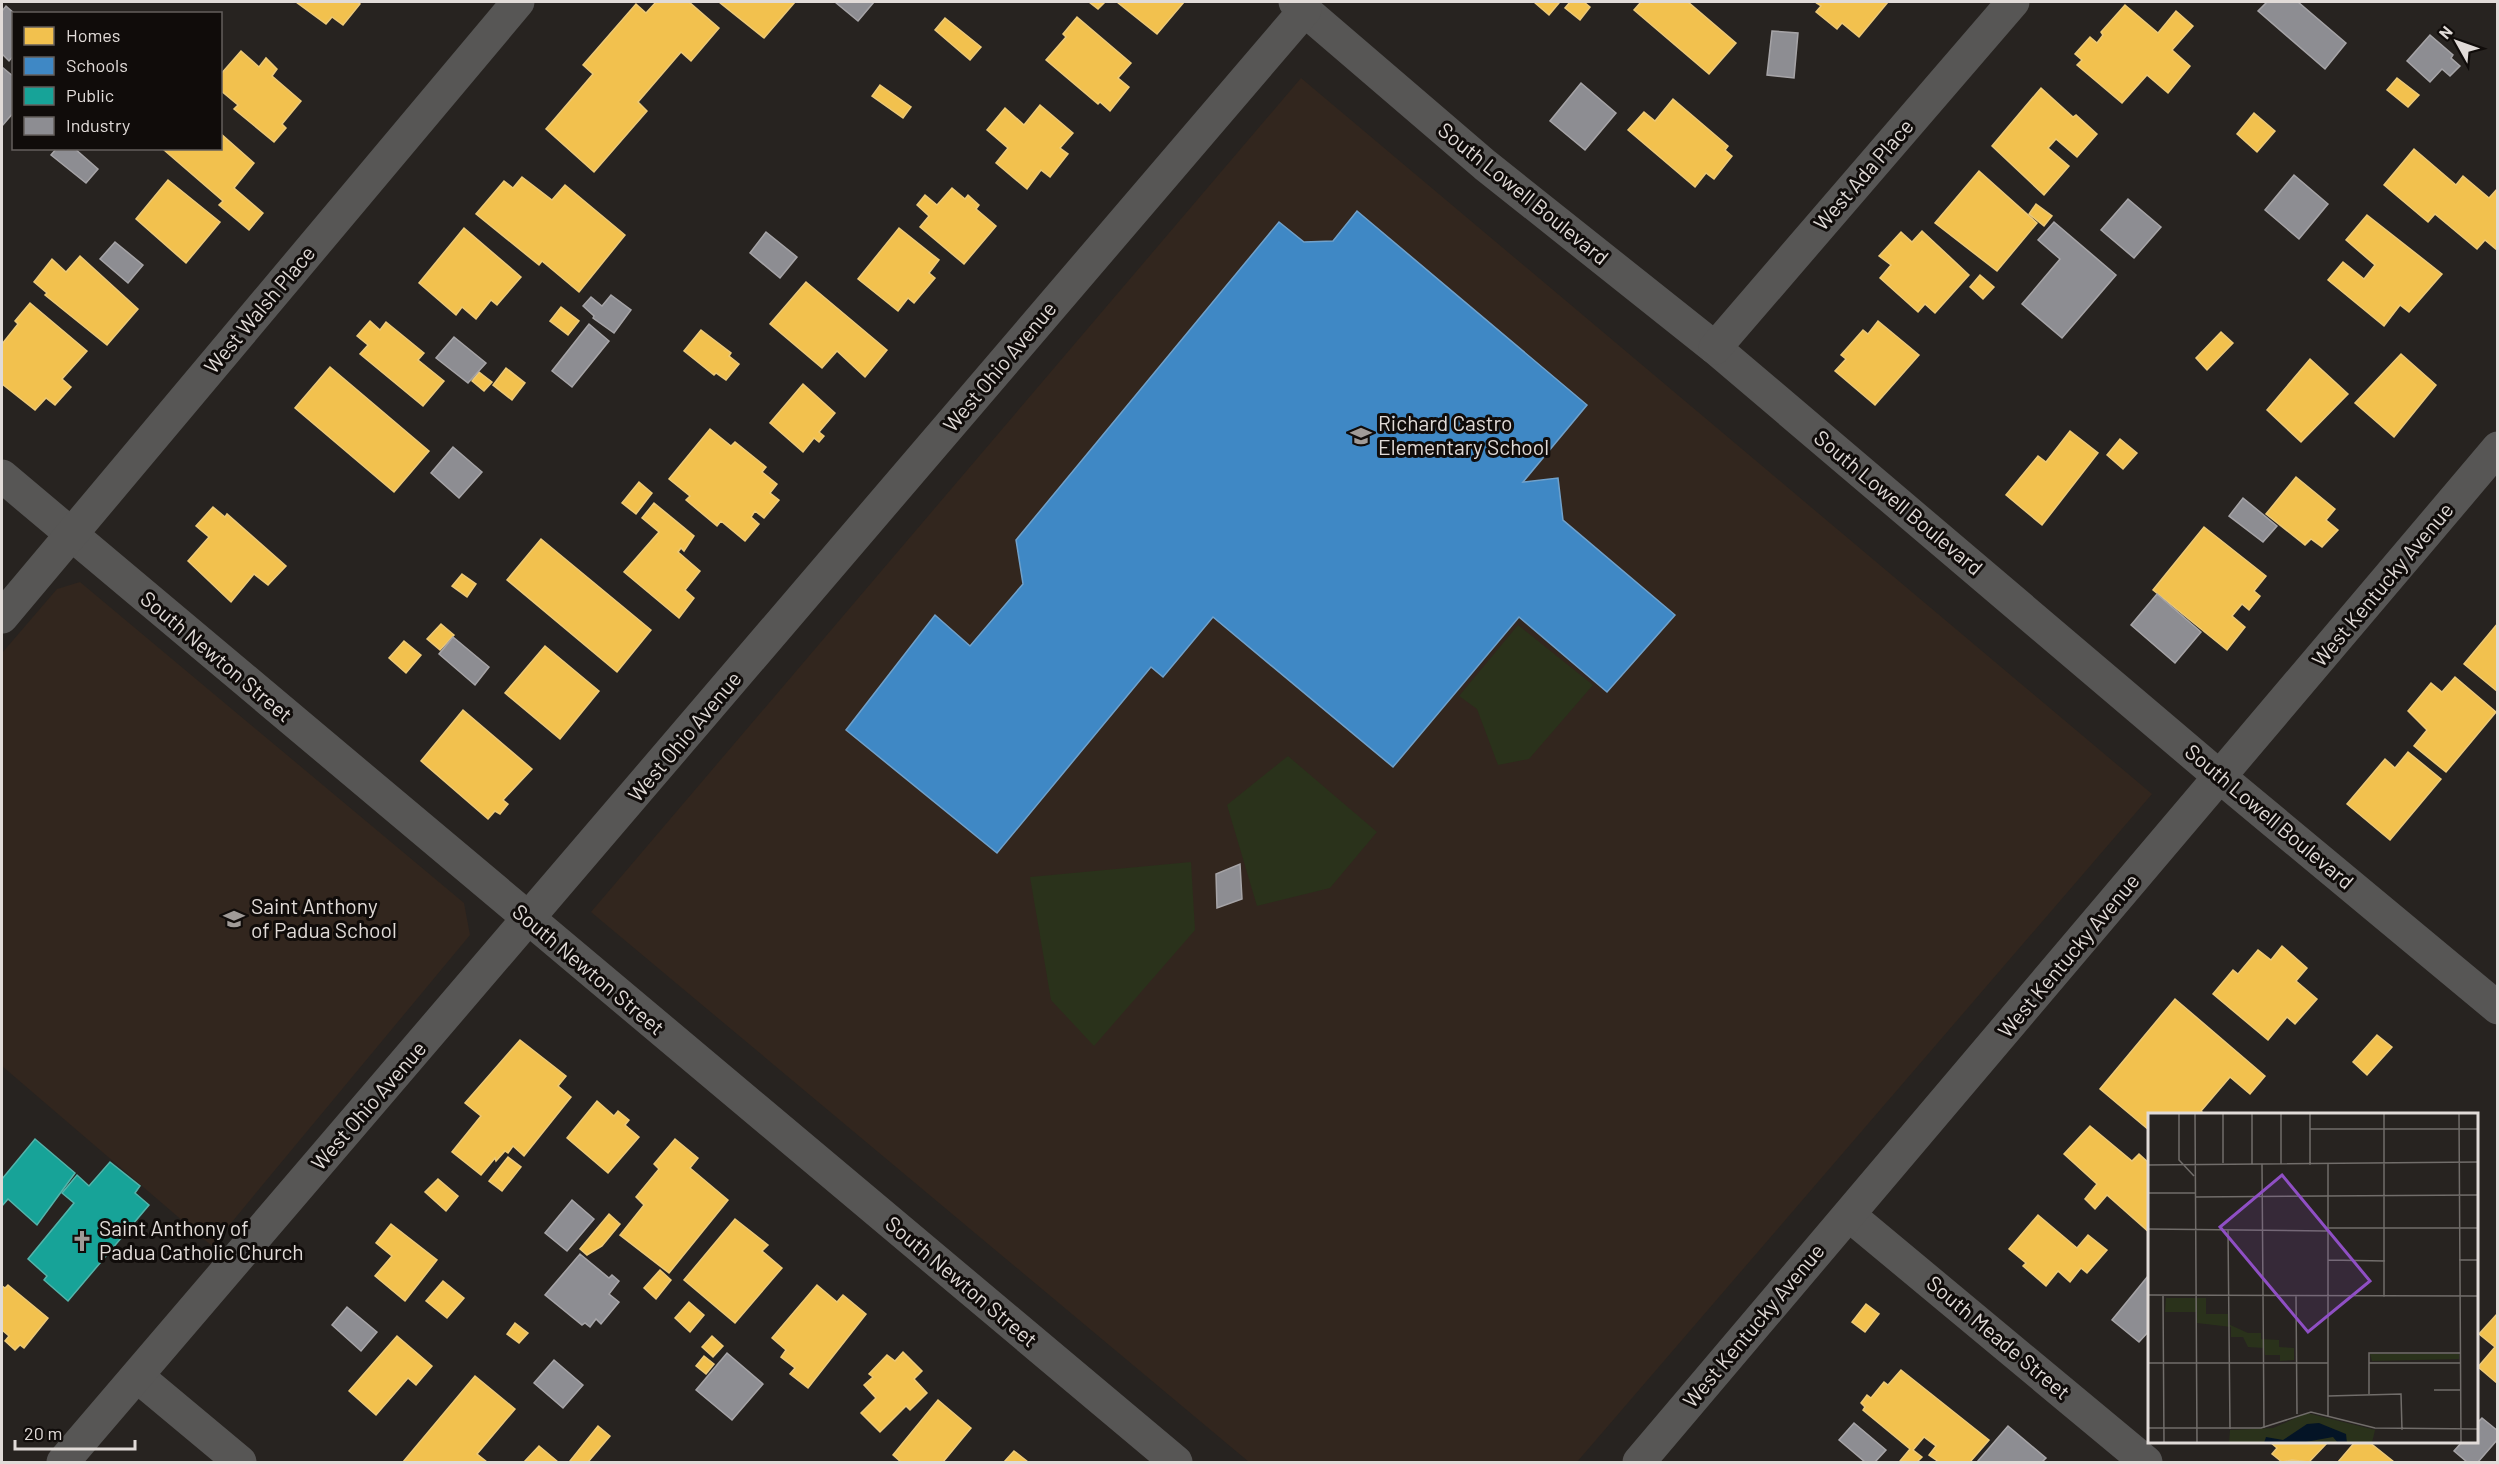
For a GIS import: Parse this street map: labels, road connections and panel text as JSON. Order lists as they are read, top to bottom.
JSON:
{
  "streets": {
    "street": [
      "West Ada Place",
      "South Lowell Boulevard",
      "West Walsh Place",
      "West Ohio Avenue",
      "West Kentucky Avenue",
      "South Newton Street",
      "South Meade Street"
    ]
  },
  "crossings": [
    ["West Ada Place", "South Lowell Boulevard"],
    ["South Lowell Boulevard", "West Ohio Avenue"],
    ["South Lowell Boulevard", "West Kentucky Avenue"],
    ["West Walsh Place", "South Newton Street"],
    ["West Ohio Avenue", "South Newton Street"],
    ["West Kentucky Avenue", "South Meade Street"]
  ],
  "places": {
    "school or university": ["Richard Castro Elementary School", "Saint Anthony of Padua School"],
    "church": ["Saint Anthony of Padua Catholic Church"]
  },
  "legend": [
    "Homes",
    "Schools",
    "Public",
    "Industry"
  ],
  "scale_bar": "20 m",
  "north": "top left"
}
